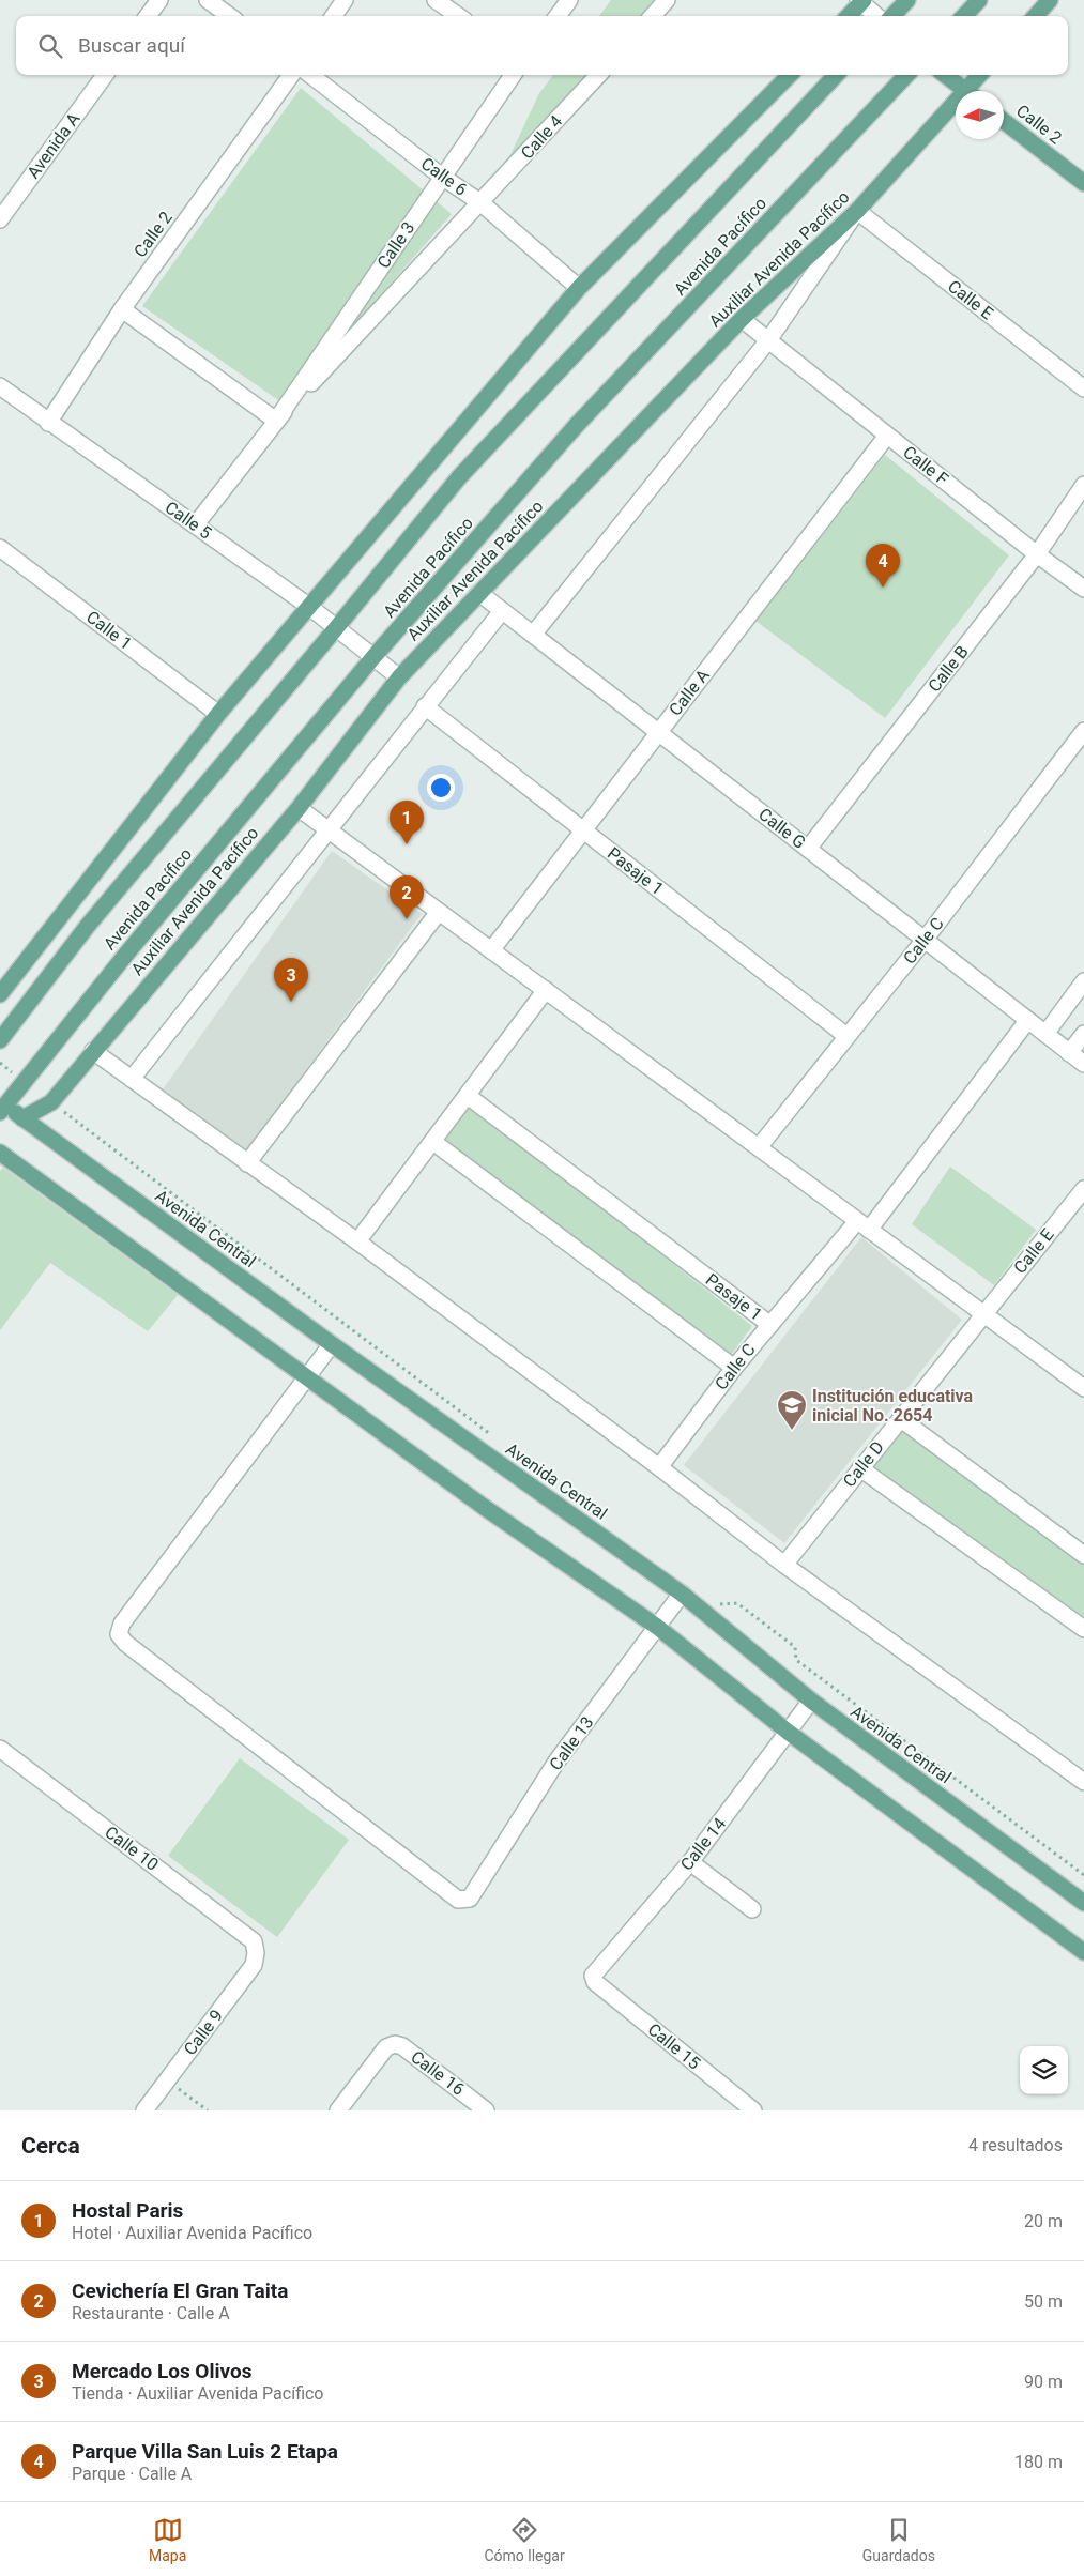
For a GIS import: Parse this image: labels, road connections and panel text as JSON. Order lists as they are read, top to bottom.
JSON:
{
  "streets": {
    "main road": [
      "Calle 2",
      "Avenida Pacífico",
      "Auxiliar Avenida Pacífico",
      "Avenida Central"
    ],
    "street": [
      "Calle 4",
      "Avenida A",
      "Calle 6",
      "Calle 3",
      "Calle E",
      "Calle F",
      "Calle 5",
      "Calle 1",
      "Calle B",
      "Calle A",
      "Calle G",
      "Pasaje 1",
      "Calle C",
      "Calle D",
      "Calle 13",
      "Calle 14",
      "Calle 10",
      "Calle 9",
      "Calle 15",
      "Calle 16"
    ]
  },
  "crossings": [
    ["Calle 2", "Calle 5"],
    ["Calle 4", "Calle 6"],
    ["Calle 4", "Calle 3"],
    ["Calle 6", "Calle 3"],
    ["Calle 3", "Calle 5"],
    ["Avenida Pacífico", "Calle 5"],
    ["Avenida Pacífico", "Avenida Central"],
    ["Auxiliar Avenida Pacífico", "Calle E"],
    ["Auxiliar Avenida Pacífico", "Calle F"],
    ["Auxiliar Avenida Pacífico", "Calle G"],
    ["Auxiliar Avenida Pacífico", "Avenida Central"],
    ["Calle E", "Calle D"],
    ["Calle F", "Calle B"],
    ["Calle F", "Calle A"],
    ["Calle B", "Calle G"],
    ["Calle A", "Calle G"],
    ["Calle A", "Pasaje 1"],
    ["Calle G", "Calle C"],
    ["Pasaje 1", "Calle C"],
    ["Avenida Central", "Calle 13"],
    ["Avenida Central", "Calle 14"],
    ["Calle 14", "Calle 15"],
    ["Calle 10", "Calle 9"]
  ],
  "places": {
    "school or university": ["Institución educativa inicial No. 2654"]
  },
  "north": "left",
  "page": {
    "search": "Buscar aquí",
    "pins": [
      "4",
      "1",
      "2",
      "3"
    ],
    "heading": ["Cerca", "4 resultados"],
    "list": [
      {
        "mark": "1",
        "name": "Hostal Paris",
        "note": "Hotel · Auxiliar Avenida Pacífico",
        "value": "20 m"
      },
      {
        "mark": "2",
        "name": "Cevichería El Gran Taita",
        "note": "Restaurante · Calle A",
        "value": "50 m"
      },
      {
        "mark": "3",
        "name": "Mercado Los Olivos",
        "note": "Tienda · Auxiliar Avenida Pacífico",
        "value": "90 m"
      },
      {
        "mark": "4",
        "name": "Parque Villa San Luis 2 Etapa",
        "note": "Parque · Calle A",
        "value": "180 m"
      }
    ],
    "nav": ["Mapa", "Cómo llegar", "Guardados"]
  }
}
